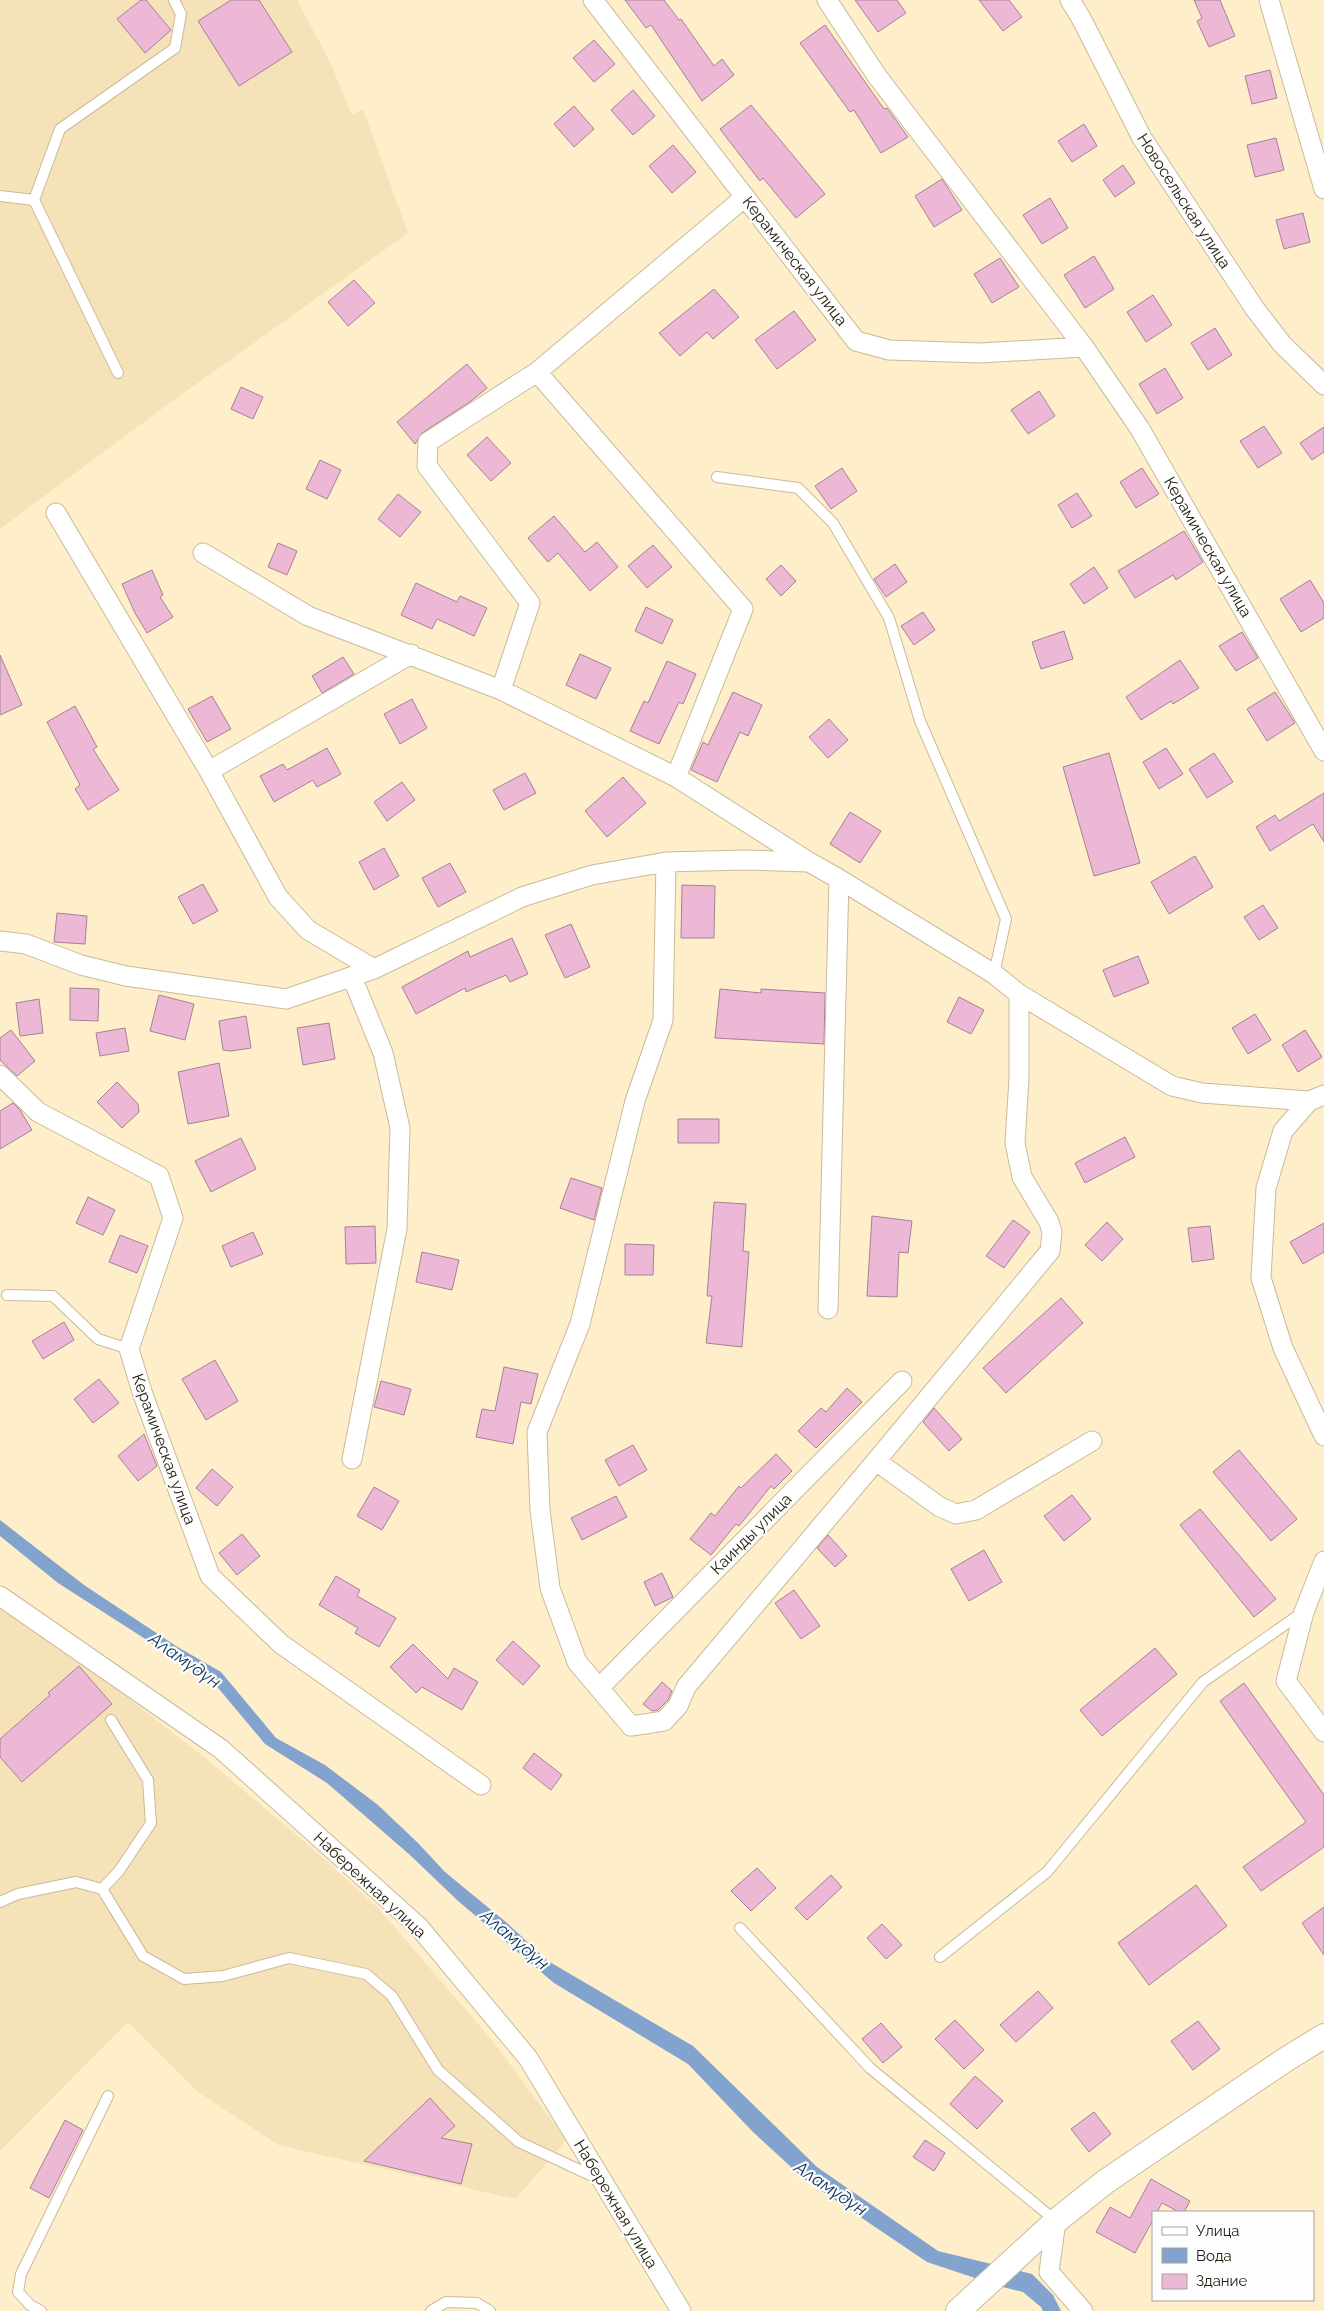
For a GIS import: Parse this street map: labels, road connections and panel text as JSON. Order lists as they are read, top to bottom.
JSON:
{
  "streets": {
    "street": [
      "Новосельская улица",
      "Керамическая улица",
      "Каинды улица",
      "Набережная улица"
    ]
  },
  "water": ["Аламүдүн"],
  "legend": ["Улица", "Вода", "Здание"]
}
